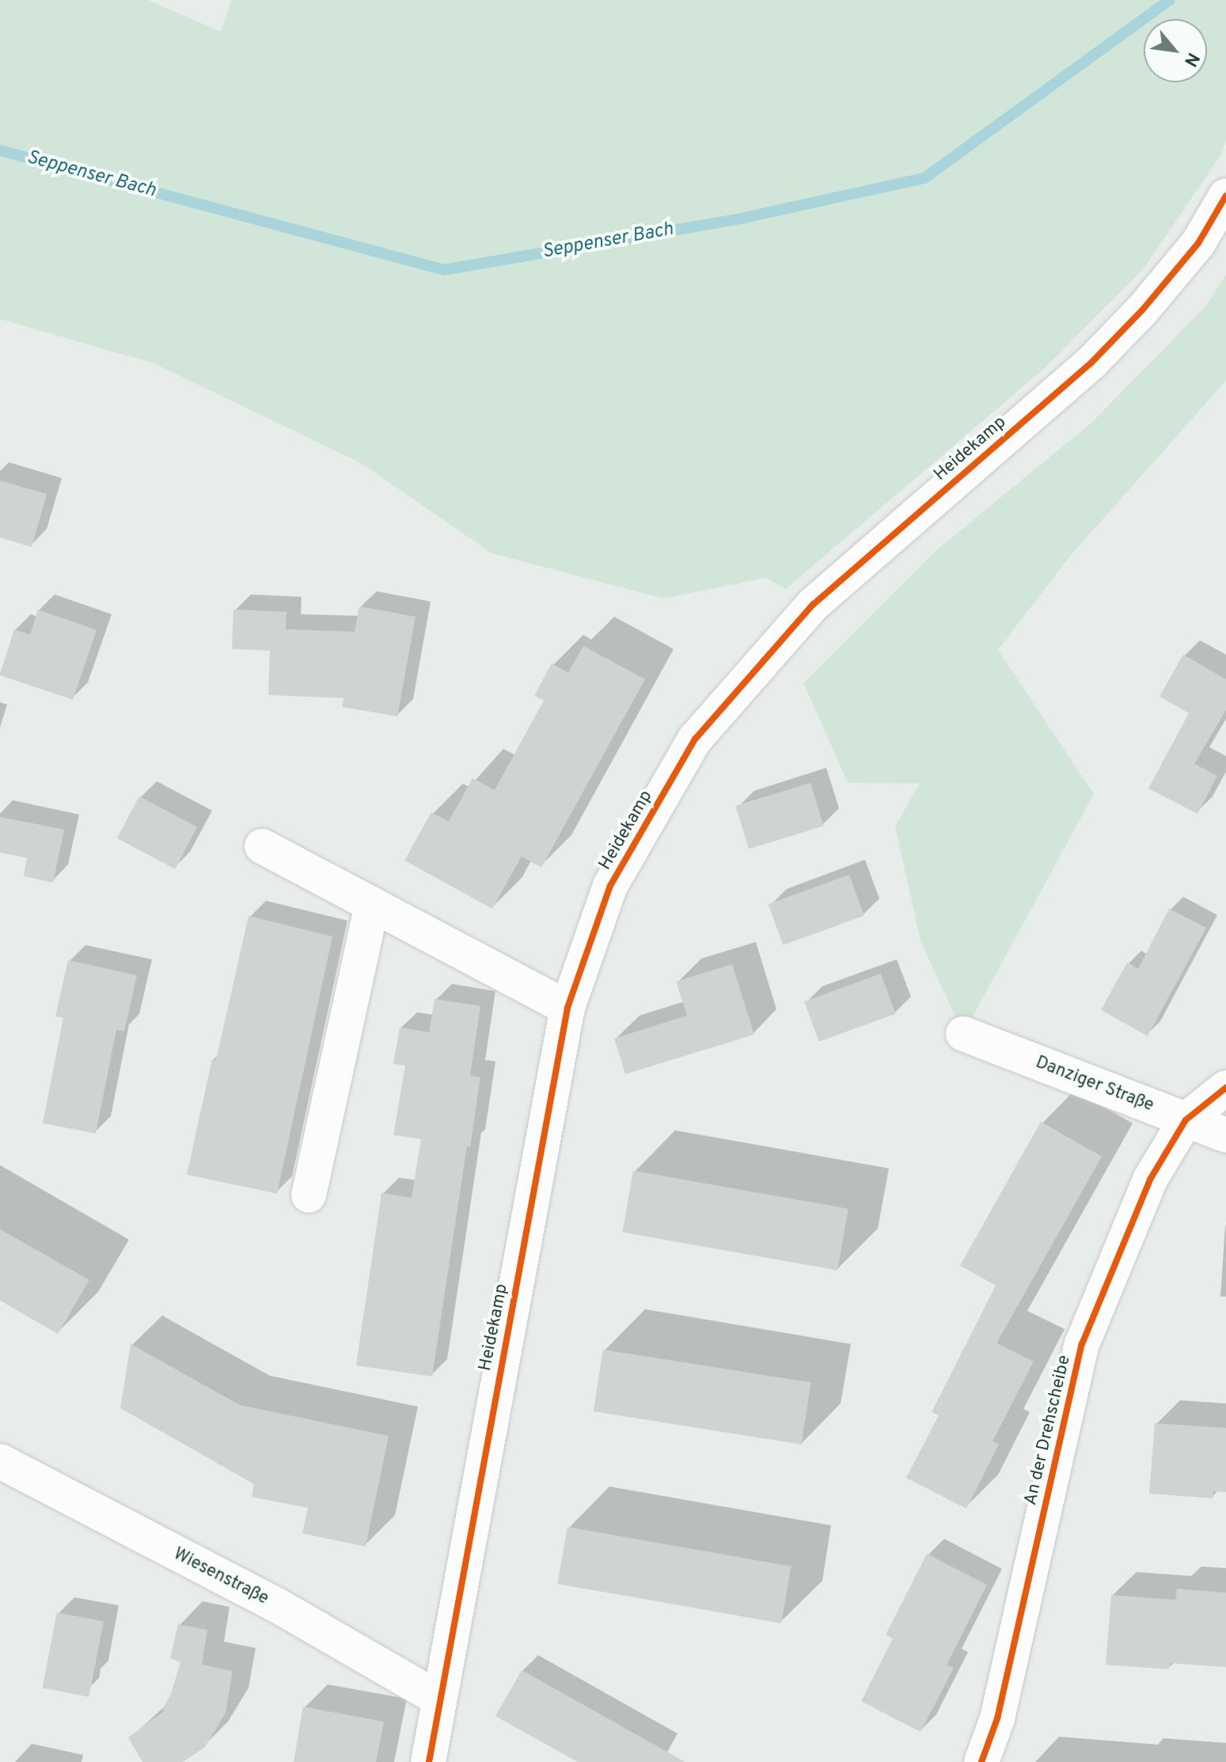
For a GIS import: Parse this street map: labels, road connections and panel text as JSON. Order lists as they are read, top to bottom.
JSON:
{
  "streets": {
    "street": [
      "Heidekamp",
      "Danziger Straße",
      "An der Drehscheibe",
      "Wiesenstraße"
    ]
  },
  "crossings": [
    ["Heidekamp", "Wiesenstraße"],
    ["Danziger Straße", "An der Drehscheibe"]
  ],
  "water": ["Seppenser Bach"],
  "north": "bottom right"
}
